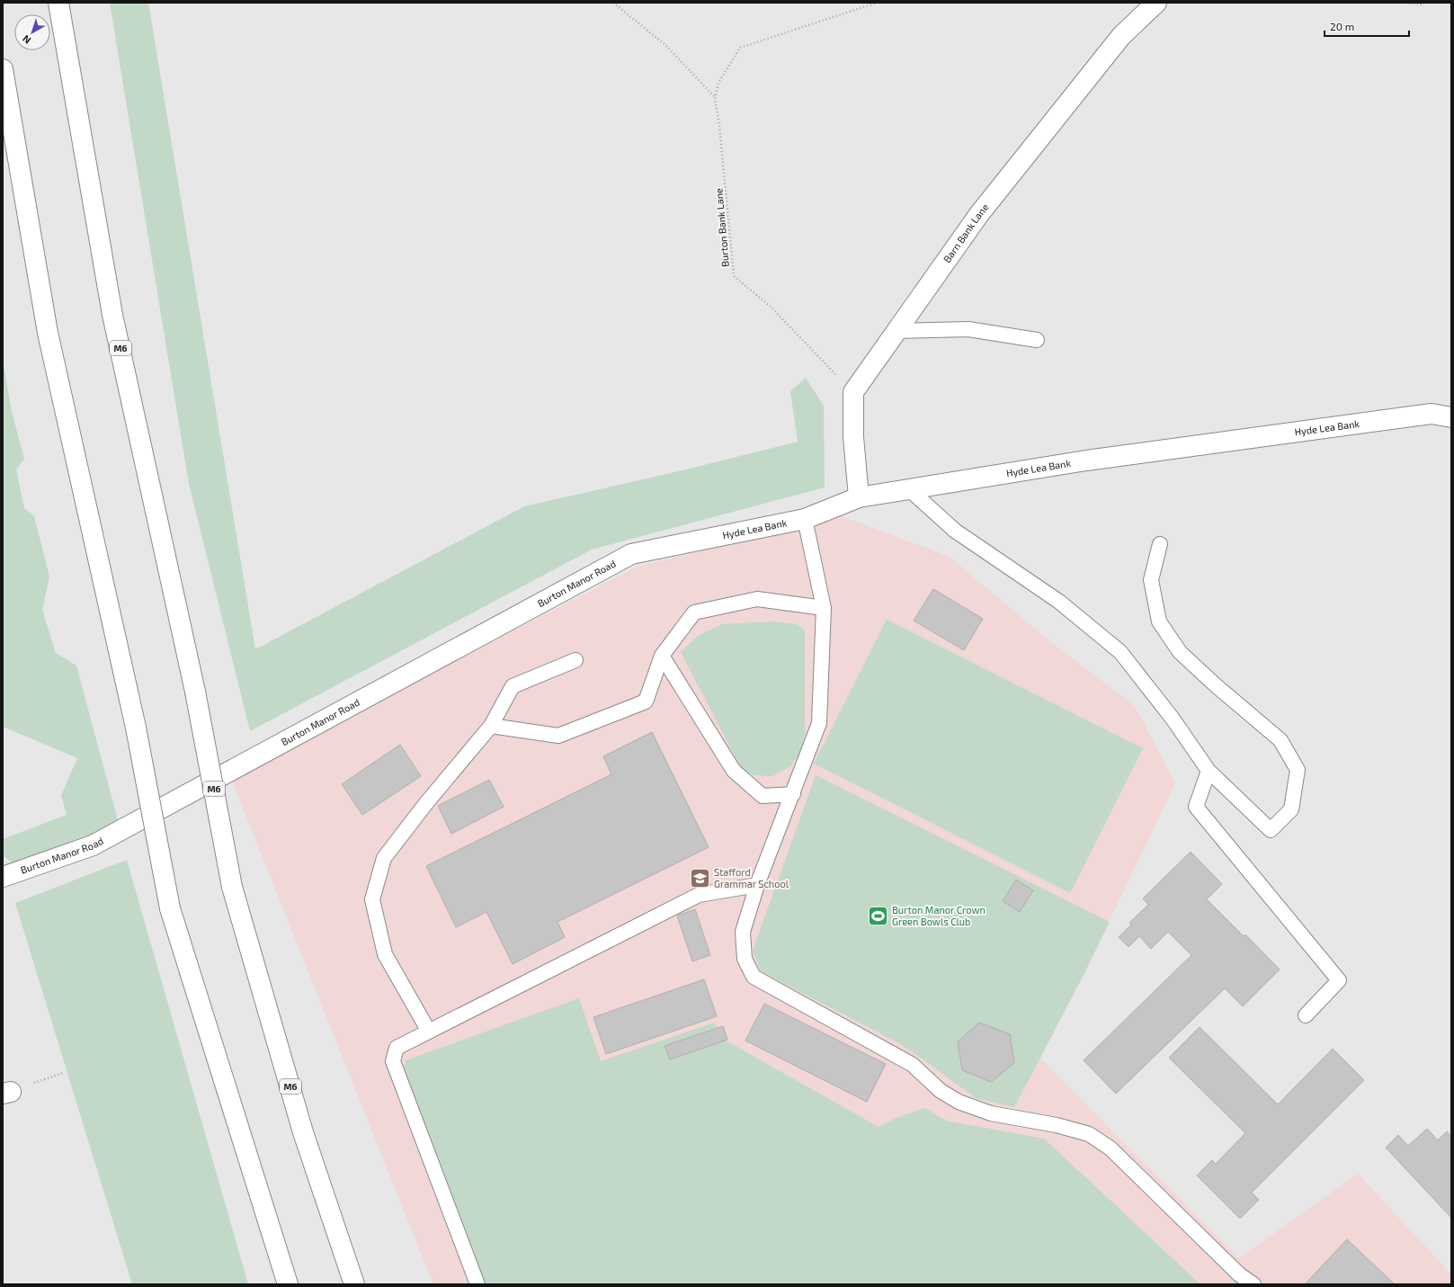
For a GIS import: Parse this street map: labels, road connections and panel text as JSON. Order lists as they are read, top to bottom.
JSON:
{
  "streets": {
    "main road": [
      "Barn Bank Lane",
      "M6",
      "Hyde Lea Bank",
      "Burton Manor Road"
    ],
    "path": ["Burton Bank Lane"]
  },
  "crossings": [
    ["Burton Bank Lane", "Barn Bank Lane"],
    ["Hyde Lea Bank", "Burton Manor Road"]
  ],
  "places": {
    "school or university": ["Stafford Grammar School"],
    "sports": ["Burton Manor Crown Green Bowls Club"]
  },
  "scale_bar": "20 m",
  "north": "bottom left"
}
